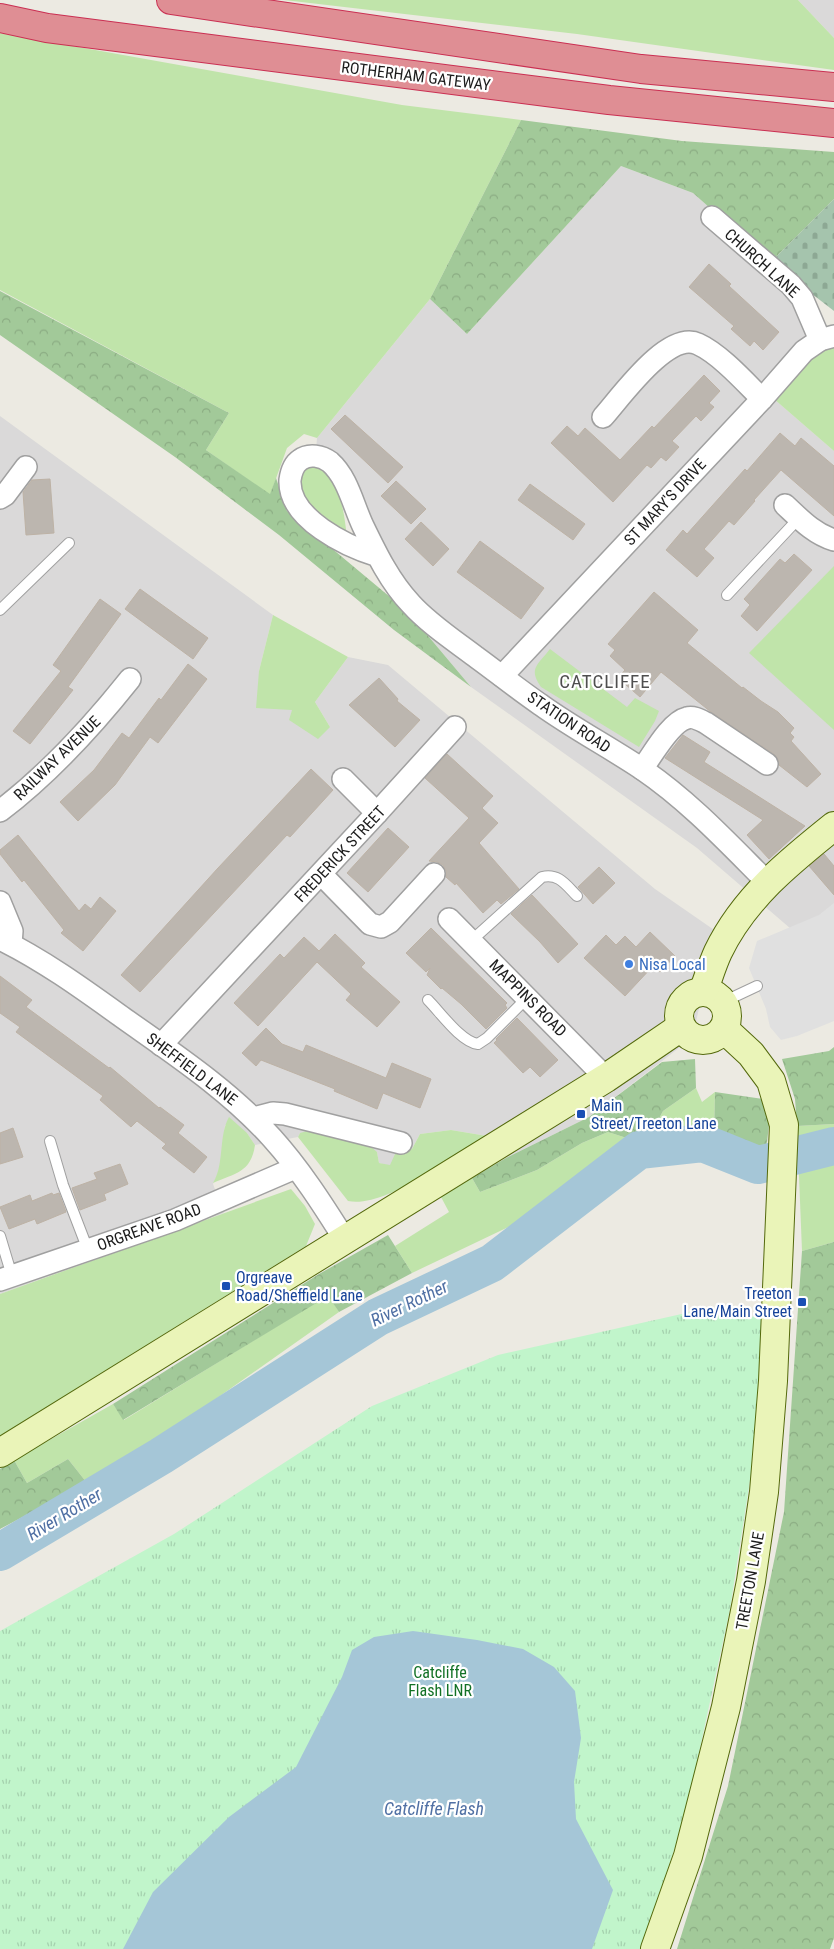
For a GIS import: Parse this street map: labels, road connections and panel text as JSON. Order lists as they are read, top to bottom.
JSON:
{
  "streets": {
    "highway": ["ROTHERHAM GATEWAY"],
    "main road": ["TREETON LANE"],
    "street": [
      "CHURCH LANE",
      "ST MARY'S DRIVE",
      "STATION ROAD",
      "RAILWAY AVENUE",
      "FREDERICK STREET",
      "MAPPINS ROAD",
      "SHEFFIELD LANE",
      "ORGREAVE ROAD"
    ]
  },
  "crossings": [
    ["CHURCH LANE", "ST MARY'S DRIVE"],
    ["ST MARY'S DRIVE", "STATION ROAD"],
    ["FREDERICK STREET", "SHEFFIELD LANE"],
    ["SHEFFIELD LANE", "ORGREAVE ROAD"]
  ],
  "districts": ["CATCLIFFE"],
  "water": ["River Rother", "Catcliffe Flash"],
  "parks": ["Catcliffe Flash LNR"],
  "places": {
    "other": ["Nisa Local"],
    "transit": ["Main Street/Treeton Lane", "Orgreave Road/Sheffield Lane", "Treeton Lane/Main Street"]
  }
}
